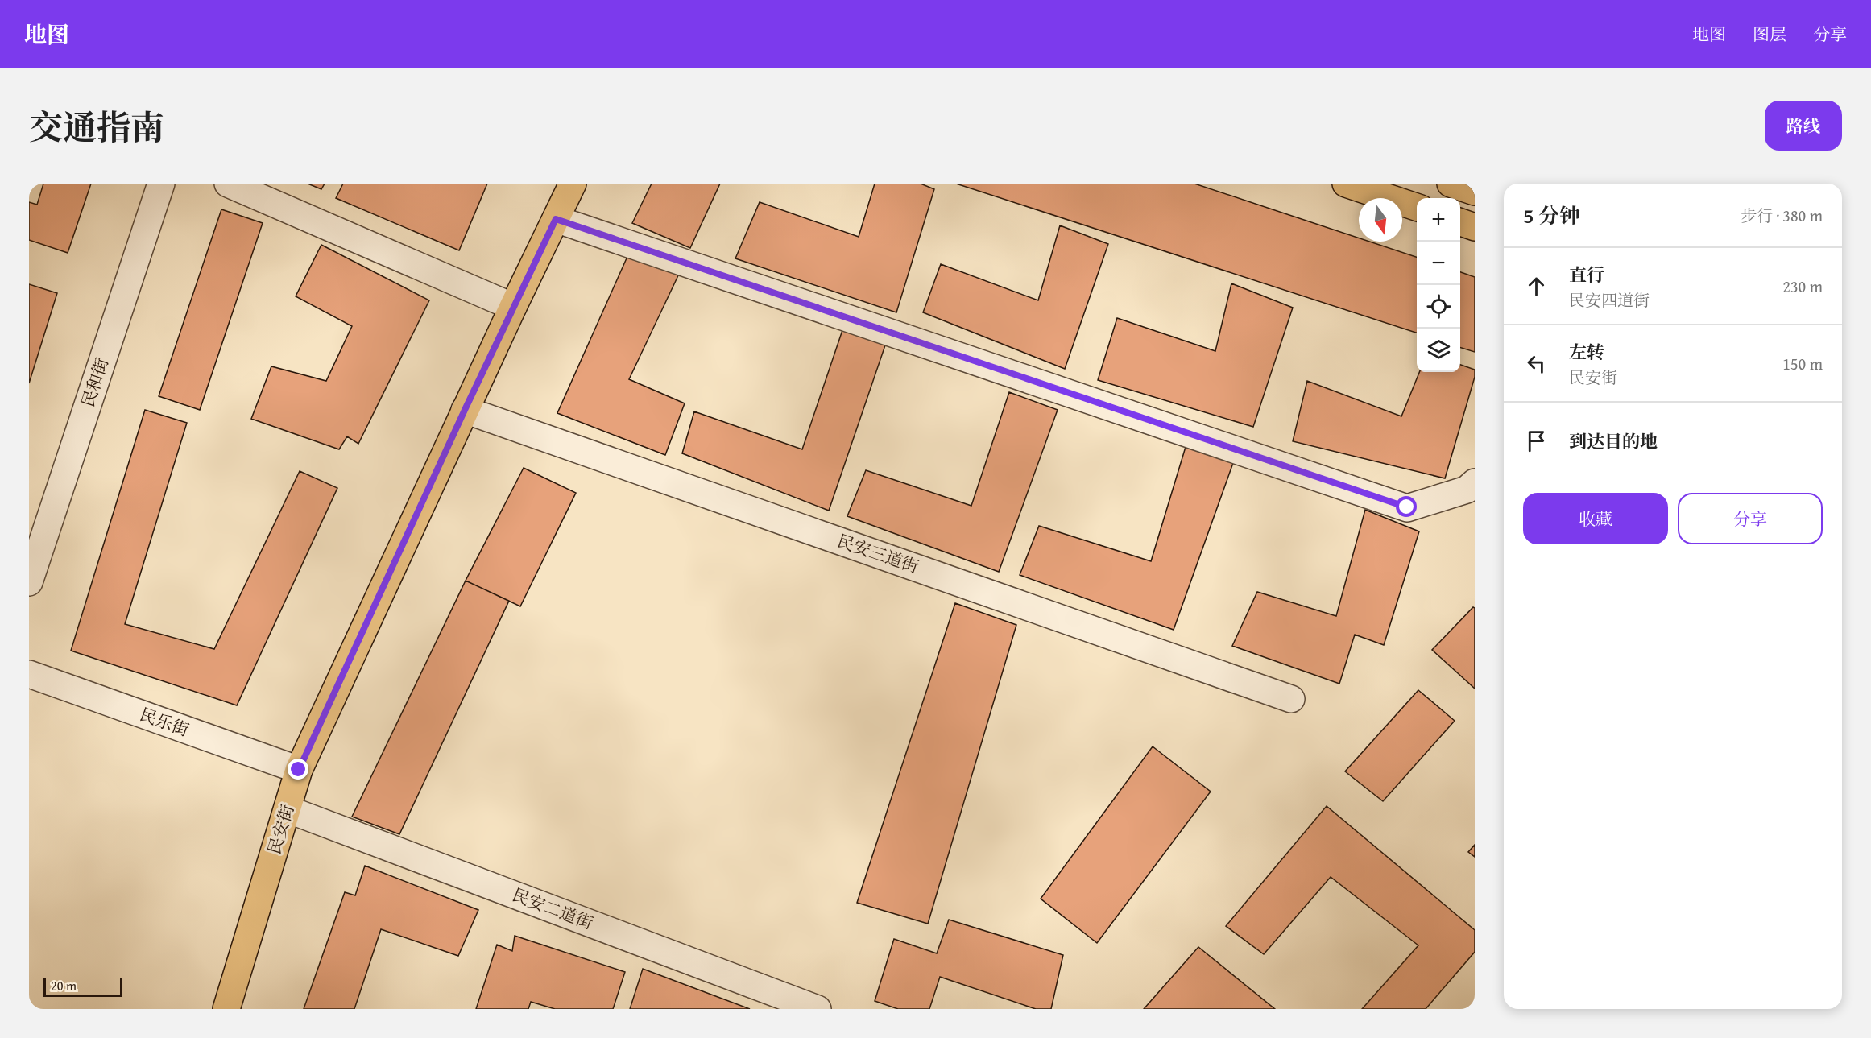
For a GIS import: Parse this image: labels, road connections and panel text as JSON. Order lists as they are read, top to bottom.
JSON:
{
  "streets": {
    "main road": ["民安街"],
    "street": [
      "民和街",
      "民安三道街",
      "民乐街",
      "民安二道街"
    ]
  },
  "crossings": [
    ["民安三道街", "民安街"],
    ["民乐街", "民安街"],
    ["民安街", "民安二道街"]
  ],
  "scale_bar": "20 m",
  "north": "bottom",
  "page": {
    "header": "地图",
    "nav": ["地图", "图层", "分享"],
    "title": "交通指南",
    "buttons": [
      "路线",
      ["收藏", "分享"]
    ],
    "heading": ["5 分钟", "步行 · 380 m"],
    "map_buttons": ["+", "−"],
    "list": [
      ["直行", "民安四道街", "230 m"],
      ["左转", "民安街", "150 m"],
      "到达目的地"
    ],
    "scale": "20 m"
  }
}
